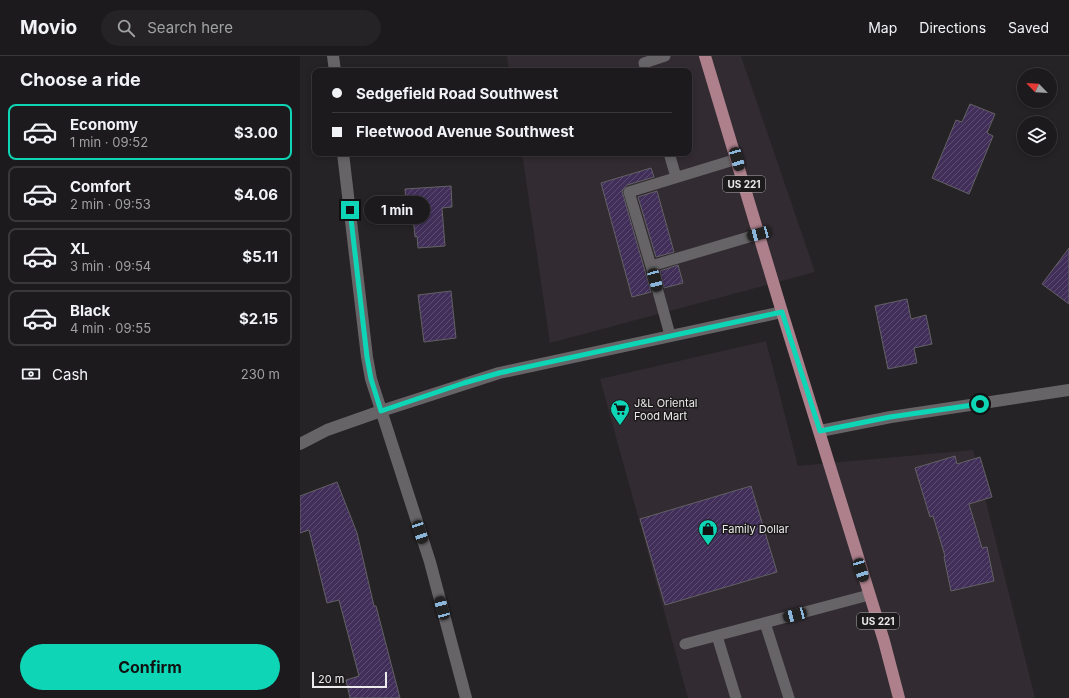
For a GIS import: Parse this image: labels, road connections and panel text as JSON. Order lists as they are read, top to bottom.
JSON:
{
  "streets": {
    "main road": ["US 221"]
  },
  "places": {
    "supermarket": ["J&L Oriental Food Mart"],
    "shop": ["Family Dollar"]
  },
  "scale_bar": "20 m",
  "north": "top left",
  "page": {
    "header": "Movio",
    "search": "Search here",
    "nav": ["Map", "Directions", "Saved"],
    "heading": "Choose a ride",
    "banner": ["Sedgefield Road Southwest", "Fleetwood Avenue Southwest"],
    "list": [
      {
        "name": "Economy",
        "note": "1 min · 09:52",
        "value": "$3.00"
      },
      {
        "name": "Comfort",
        "note": "2 min · 09:53",
        "value": "$4.06"
      },
      {
        "name": "XL",
        "note": "3 min · 09:54",
        "value": "$5.11"
      },
      {
        "name": "Black",
        "note": "4 min · 09:55",
        "value": "$2.15"
      }
    ],
    "bubble": "1 min",
    "pay": ["Cash", "230 m"],
    "buttons": "Confirm",
    "scale": "20 m"
  }
}
